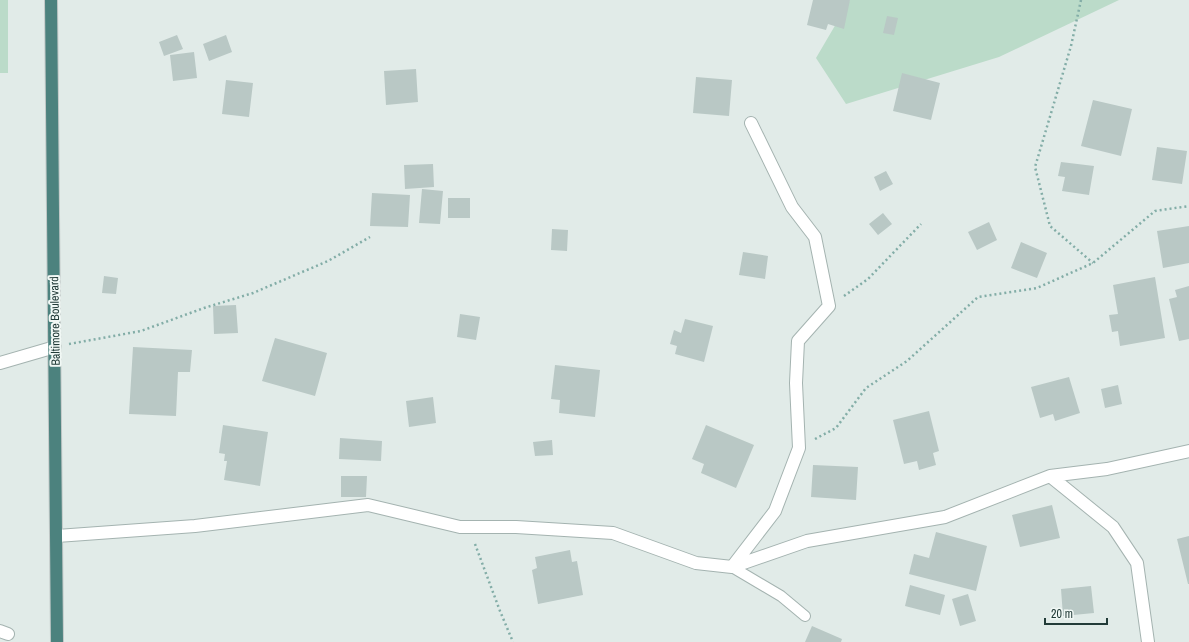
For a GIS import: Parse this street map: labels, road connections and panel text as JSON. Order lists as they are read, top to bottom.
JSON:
{
  "streets": {
    "highway": ["Baltimore Boulevard"]
  },
  "scale_bar": "20 m"
}
